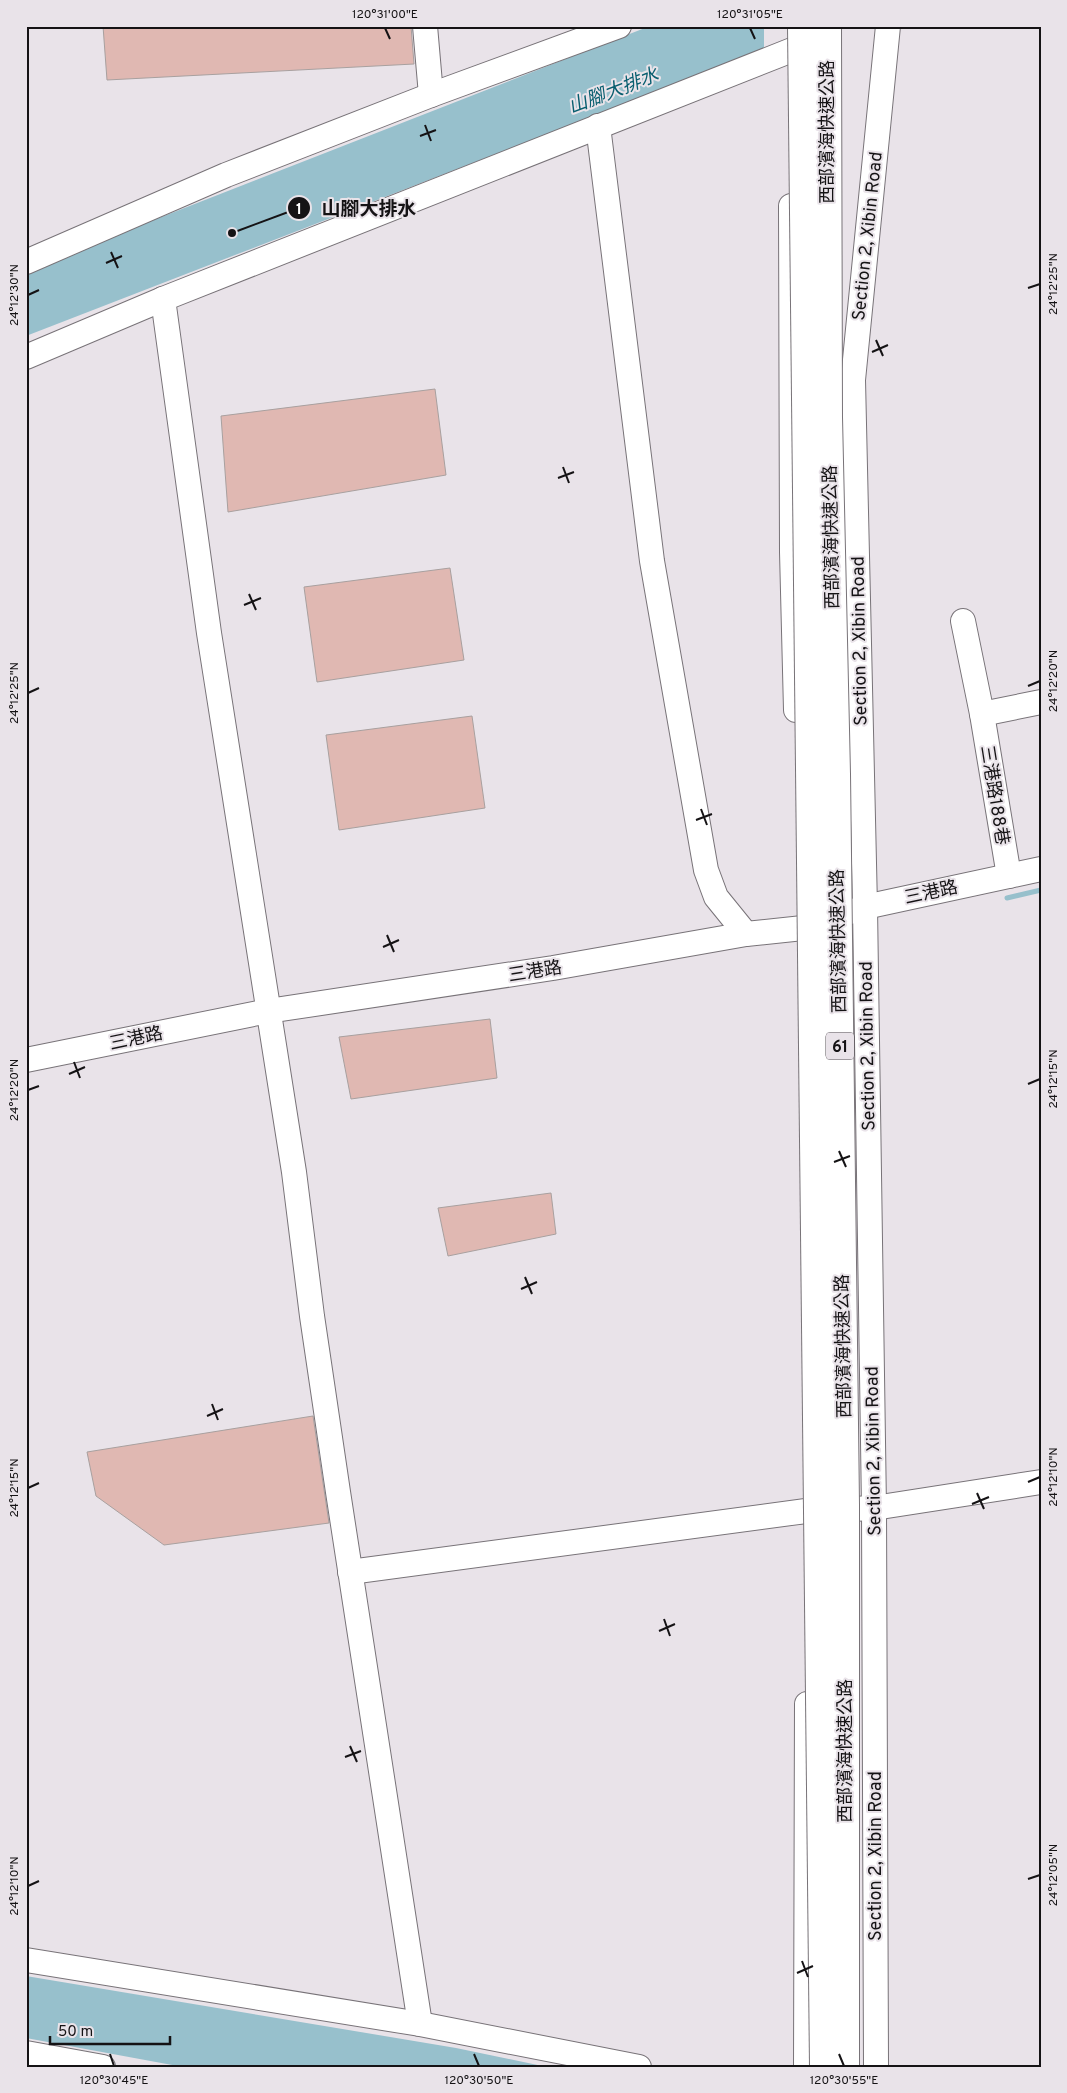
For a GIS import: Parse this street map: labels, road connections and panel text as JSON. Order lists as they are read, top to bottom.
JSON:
{
  "streets": {
    "highway": ["西部濱海快速公路", "61"],
    "street": ["Section 2, Xibin Road", "三港路188巷", "三港路"]
  },
  "crossings": [
    ["Section 2, Xibin Road", "三港路"],
    ["三港路188巷", "三港路"]
  ],
  "water": ["山腳大排水"],
  "places": ["山腳大排水"],
  "scale_bar": "50 m",
  "coordinates": [
    "120°31'00\"E",
    "120°31'05\"E",
    "24°12'25\"N",
    "24°12'30\"N",
    "24°12'20\"N",
    "24°12'15\"N",
    "24°12'10\"N",
    "24°12'05\"N",
    "120°30'45\"E",
    "120°30'50\"E",
    "120°30'55\"E"
  ]
}
